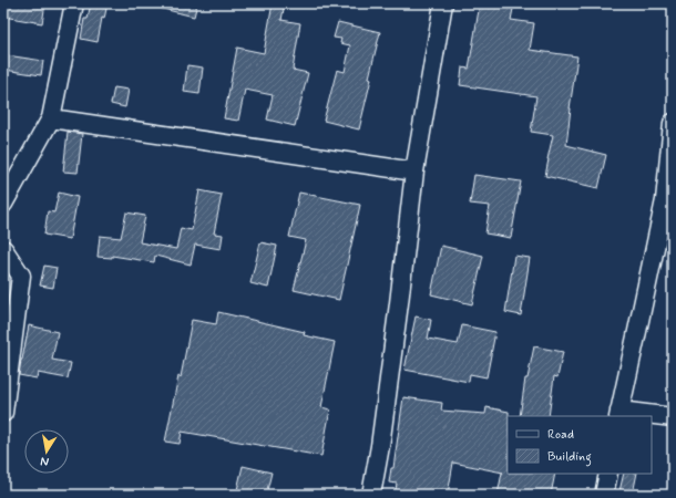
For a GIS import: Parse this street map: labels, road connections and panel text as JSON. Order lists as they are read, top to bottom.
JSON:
{
  "legend": ["Road", "Building"],
  "north": "bottom"
}
